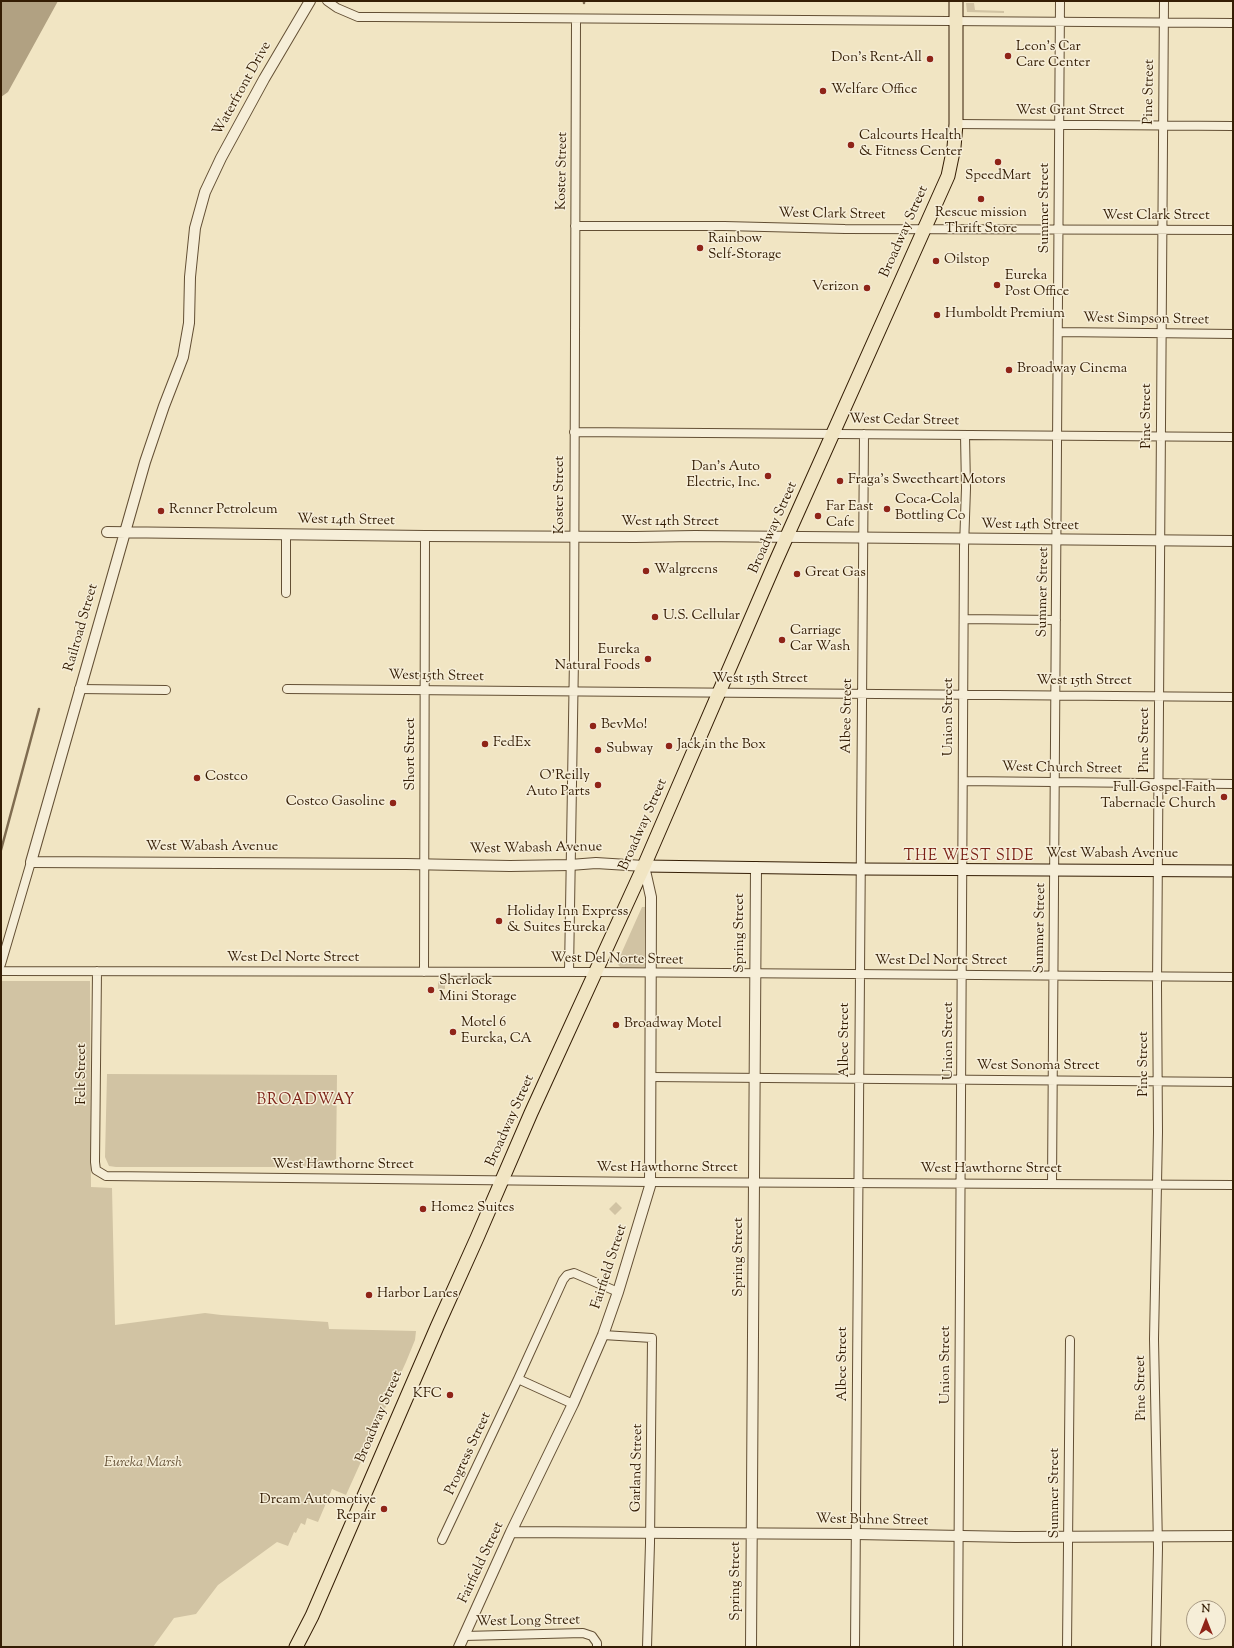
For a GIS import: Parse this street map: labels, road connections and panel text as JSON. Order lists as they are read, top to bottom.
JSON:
{
  "streets": {
    "highway": ["Broadway Street"],
    "main road": ["West Wabash Avenue"],
    "street": [
      "Waterfront Drive",
      "Pine Street",
      "West Grant Street",
      "Koster Street",
      "Summer Street",
      "West Clark Street",
      "West Simpson Street",
      "West Cedar Street",
      "West 14th Street",
      "Railroad Street",
      "West 15th Street",
      "Albee Street",
      "Union Street",
      "Short Street",
      "West Church Street",
      "Spring Street",
      "West Del Norte Street",
      "West Sonoma Street",
      "Felt Street",
      "West Hawthorne Street",
      "Fairfield Street",
      "Progress Street",
      "Garland Street",
      "West Buhne Street",
      "West Long Street"
    ]
  },
  "crossings": [
    ["Waterfront Drive", "Railroad Street"],
    ["Pine Street", "West Grant Street"],
    ["Pine Street", "West Clark Street"],
    ["Pine Street", "West Simpson Street"],
    ["Pine Street", "West Cedar Street"],
    ["Pine Street", "West 14th Street"],
    ["Pine Street", "West 15th Street"],
    ["Pine Street", "West Church Street"],
    ["Pine Street", "West Wabash Avenue"],
    ["Pine Street", "West Del Norte Street"],
    ["Pine Street", "West Sonoma Street"],
    ["Pine Street", "West Hawthorne Street"],
    ["Pine Street", "West Buhne Street"],
    ["West Grant Street", "Summer Street"],
    ["West Grant Street", "Broadway Street"],
    ["Koster Street", "West Clark Street"],
    ["Koster Street", "West Cedar Street"],
    ["Koster Street", "West 14th Street"],
    ["Koster Street", "West 15th Street"],
    ["Koster Street", "West Wabash Avenue"],
    ["Koster Street", "West Del Norte Street"],
    ["Summer Street", "West Clark Street"],
    ["Summer Street", "West Simpson Street"],
    ["Summer Street", "West Cedar Street"],
    ["Summer Street", "West 14th Street"],
    ["Summer Street", "West 15th Street"],
    ["Summer Street", "West Church Street"],
    ["Summer Street", "West Wabash Avenue"],
    ["Summer Street", "West Del Norte Street"],
    ["Summer Street", "West Sonoma Street"],
    ["Summer Street", "West Hawthorne Street"],
    ["Summer Street", "West Buhne Street"],
    ["West Clark Street", "Broadway Street"],
    ["Broadway Street", "West Cedar Street"],
    ["Broadway Street", "West 14th Street"],
    ["Broadway Street", "West 15th Street"],
    ["Broadway Street", "West Wabash Avenue"],
    ["Broadway Street", "West Del Norte Street"],
    ["Broadway Street", "West Hawthorne Street"],
    ["Broadway Street", "Fairfield Street"],
    ["West Cedar Street", "Albee Street"],
    ["West Cedar Street", "Union Street"],
    ["West 14th Street", "Railroad Street"],
    ["West 14th Street", "Albee Street"],
    ["West 14th Street", "Union Street"],
    ["West 14th Street", "Short Street"],
    ["Railroad Street", "West Wabash Avenue"],
    ["West 15th Street", "Albee Street"],
    ["West 15th Street", "Union Street"],
    ["West 15th Street", "Short Street"],
    ["Albee Street", "West Wabash Avenue"],
    ["Albee Street", "West Del Norte Street"],
    ["Albee Street", "West Sonoma Street"],
    ["Albee Street", "West Hawthorne Street"],
    ["Albee Street", "West Buhne Street"],
    ["Union Street", "West Church Street"],
    ["Union Street", "West Wabash Avenue"],
    ["Union Street", "West Del Norte Street"],
    ["Union Street", "West Sonoma Street"],
    ["Union Street", "West Hawthorne Street"],
    ["Union Street", "West Buhne Street"],
    ["Short Street", "West Wabash Avenue"],
    ["Short Street", "West Del Norte Street"],
    ["West Wabash Avenue", "Spring Street"],
    ["West Wabash Avenue", "Fairfield Street"],
    ["Spring Street", "West Del Norte Street"],
    ["Spring Street", "West Sonoma Street"],
    ["Spring Street", "West Hawthorne Street"],
    ["Spring Street", "West Buhne Street"],
    ["West Del Norte Street", "Felt Street"],
    ["West Del Norte Street", "Fairfield Street"],
    ["West Sonoma Street", "Fairfield Street"],
    ["Felt Street", "West Hawthorne Street"],
    ["West Hawthorne Street", "Fairfield Street"],
    ["Fairfield Street", "Progress Street"],
    ["Fairfield Street", "Garland Street"],
    ["Fairfield Street", "West Buhne Street"],
    ["Fairfield Street", "West Long Street"],
    ["Garland Street", "West Buhne Street"]
  ],
  "districts": ["THE WEST SIDE", "BROADWAY"],
  "parks": ["Eureka Marsh"],
  "places": [
    "Leon's Car Care Center",
    "Don's Rent-All",
    "Welfare Office",
    "Calcourts Health & Fitness Center",
    "SpeedMart",
    "Rescue mission Thrift Store",
    "Rainbow Self-Storage",
    "Oilstop",
    "Eureka Post Office",
    "Verizon",
    "Humboldt Premium",
    "Broadway Cinema",
    "Dan's Auto Electric, Inc.",
    "Fraga's Sweetheart Motors",
    "Coca-Cola Bottling Co",
    "Renner Petroleum",
    "Far East Cafe",
    "Walgreens",
    "Great Gas",
    "U.S. Cellular",
    "Carriage Car Wash",
    "Eureka Natural Foods",
    "BevMo!",
    "FedEx",
    "Jack in the Box",
    "Subway",
    "Costco",
    "O'Reilly Auto Parts",
    "Full Gospel Faith Tabernacle Church",
    "Costco Gasoline",
    "Holiday Inn Express & Suites Eureka",
    "Sherlock Mini Storage",
    "Broadway Motel",
    "Motel 6 Eureka, CA",
    "Home2 Suites",
    "Harbor Lanes",
    "KFC",
    "Dream Automotive Repair"
  ],
  "north": "top"
}
